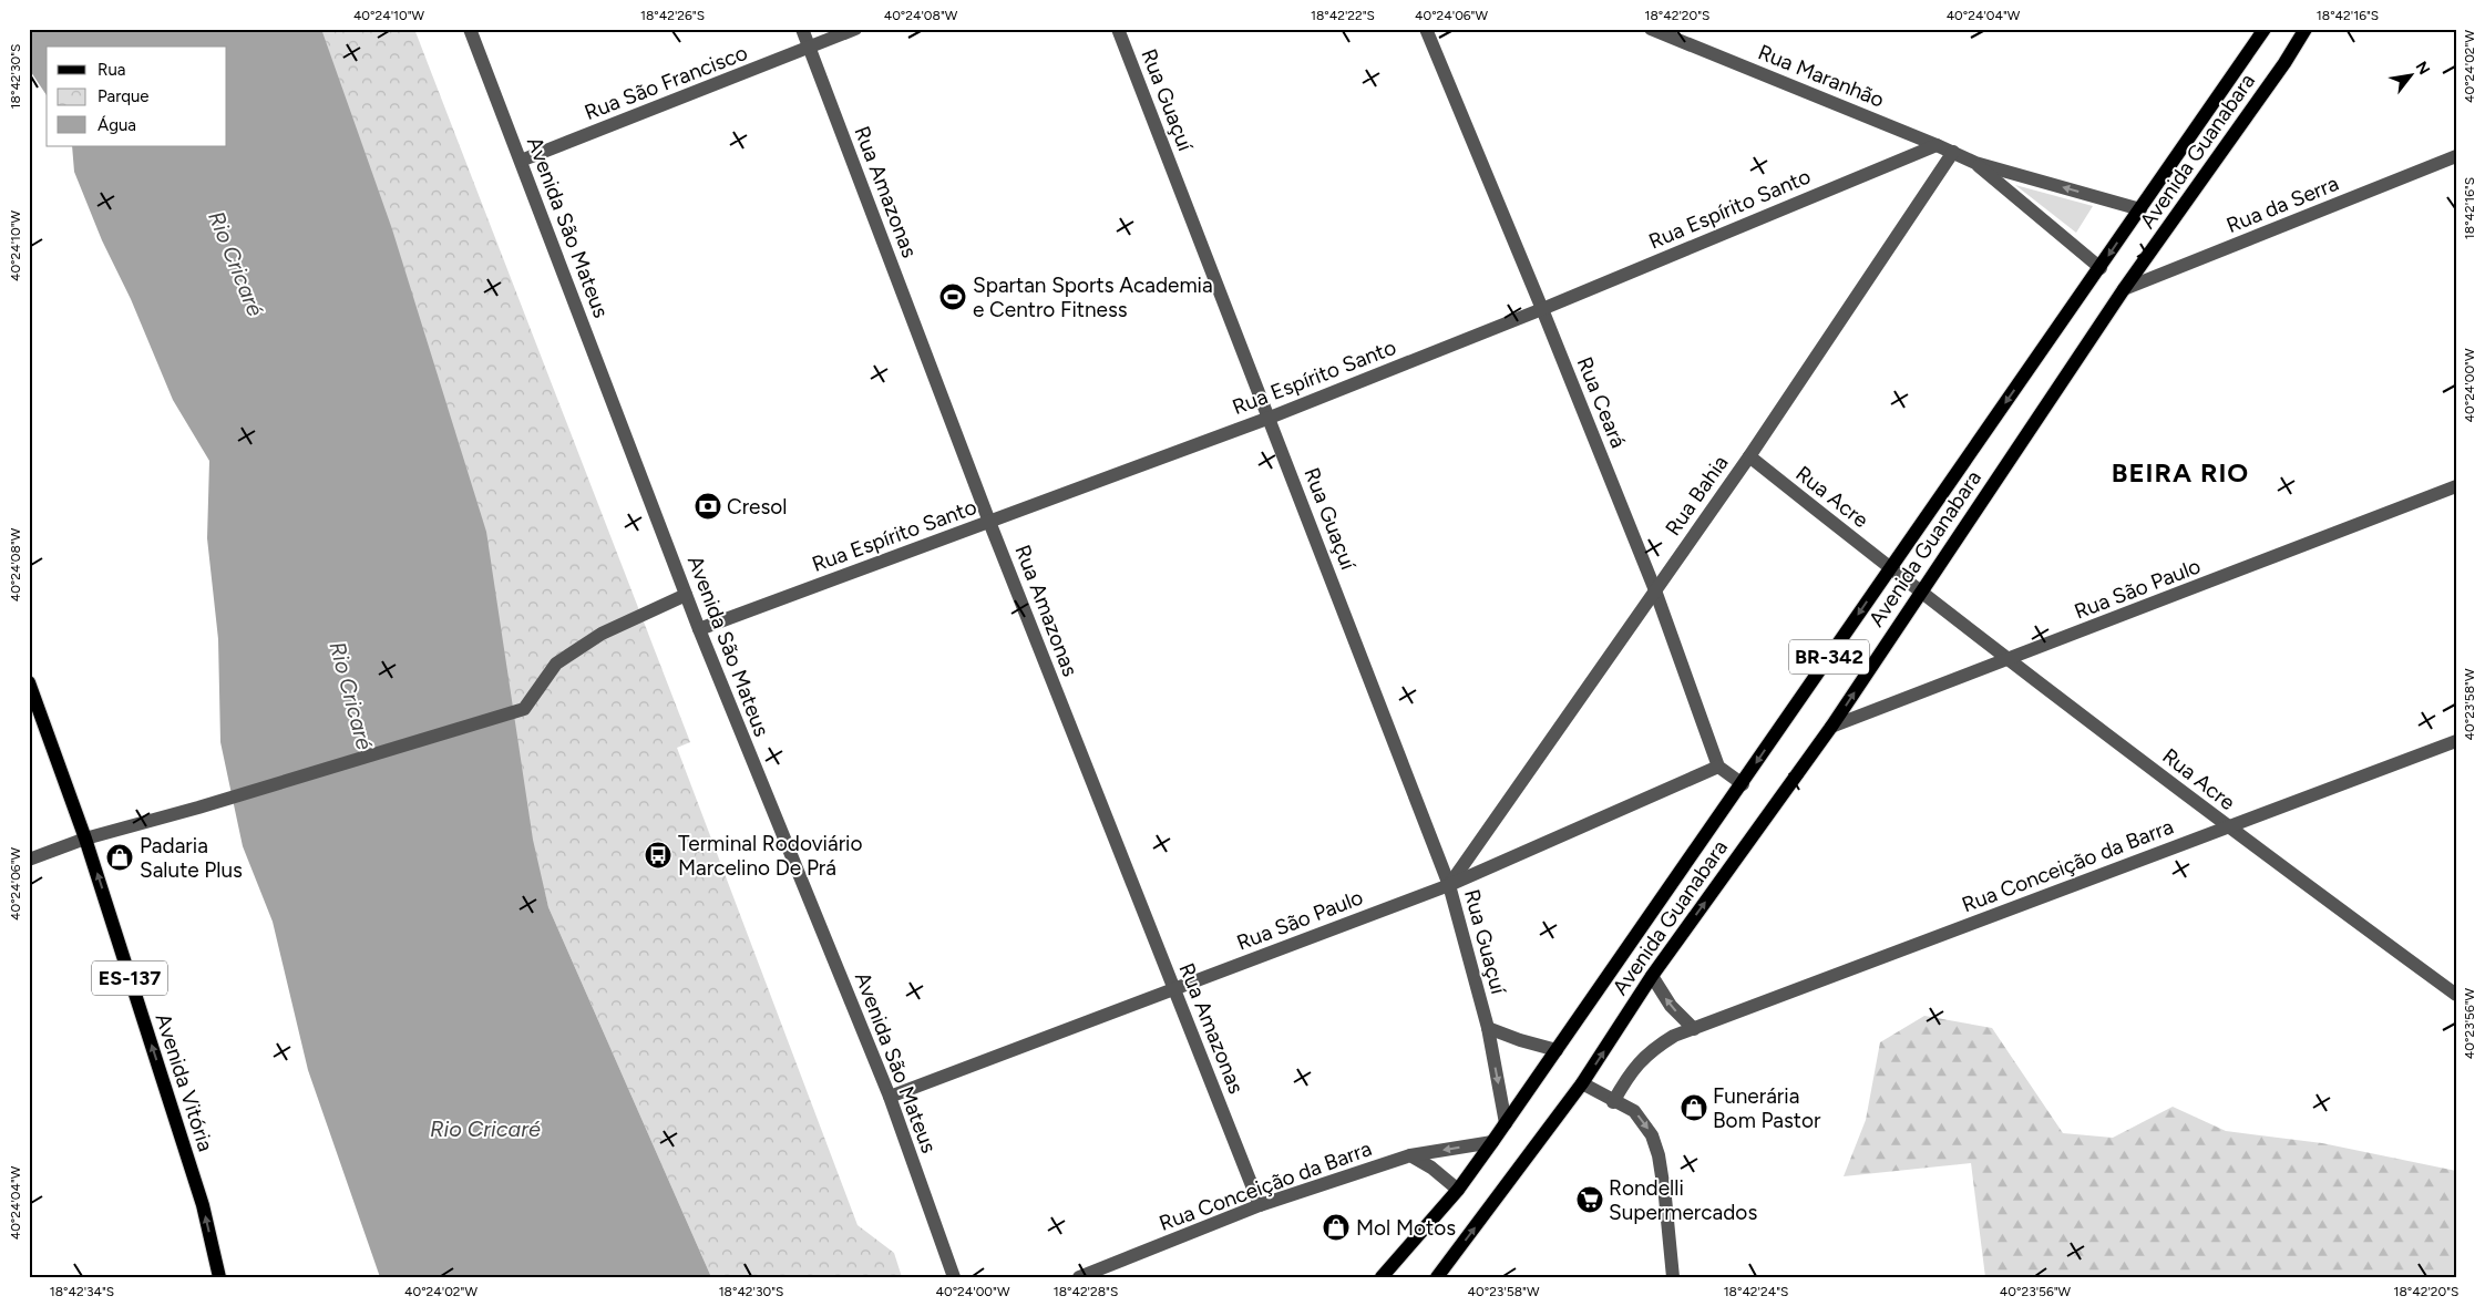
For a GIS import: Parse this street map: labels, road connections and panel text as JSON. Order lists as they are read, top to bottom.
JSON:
{
  "streets": {
    "main road": [
      "Avenida Guanabara",
      "BR-342",
      "ES-137",
      "Avenida Vitória"
    ],
    "street": [
      "Rua Maranhão",
      "Rua São Francisco",
      "Rua Guaçuí",
      "Rua Amazonas",
      "Rua da Serra",
      "Rua Espírito Santo",
      "Avenida São Mateus",
      "Rua Ceará",
      "Rua Bahia",
      "Rua Acre",
      "Rua São Paulo",
      "Rua Conceição da Barra"
    ]
  },
  "crossings": [
    ["Rua Maranhão", "Avenida Guanabara"],
    ["Rua Maranhão", "Rua Espírito Santo"],
    ["Rua Maranhão", "Rua Bahia"],
    ["Rua São Francisco", "Rua Amazonas"],
    ["Rua São Francisco", "Avenida São Mateus"],
    ["Rua Guaçuí", "Rua Espírito Santo"],
    ["Rua Guaçuí", "Rua Bahia"],
    ["Rua Guaçuí", "Rua São Paulo"],
    ["Avenida Guanabara", "Rua da Serra"],
    ["Avenida Guanabara", "Rua Acre"],
    ["Avenida Guanabara", "Rua São Paulo"],
    ["Rua Amazonas", "Rua Espírito Santo"],
    ["Rua Amazonas", "Rua São Paulo"],
    ["Rua Amazonas", "Rua Conceição da Barra"],
    ["Rua Espírito Santo", "Avenida São Mateus"],
    ["Rua Espírito Santo", "Rua Ceará"],
    ["Avenida São Mateus", "Rua São Paulo"],
    ["Rua Ceará", "Rua Bahia"],
    ["Rua Ceará", "Rua São Paulo"],
    ["Rua Bahia", "Rua Acre"],
    ["Rua Bahia", "Rua São Paulo"],
    ["Rua Acre", "Rua São Paulo"],
    ["Rua Acre", "Rua Conceição da Barra"]
  ],
  "one_way": ["Avenida Vitória"],
  "districts": ["BEIRA RIO"],
  "water": ["Rio Cricaré"],
  "places": {
    "sports": ["Spartan Sports Academia e Centro Fitness"],
    "bank": ["Cresol"],
    "bus stop": ["Terminal Rodoviário Marcelino De Prá"],
    "shop": ["Padaria Salute Plus", "Funerária Bom Pastor", "Mol Motos"],
    "supermarket": ["Rondelli Supermercados"]
  },
  "legend": ["Rua", "Parque", "Água"],
  "north": "top right",
  "coordinates": [
    "40°24'10\"W",
    "18°42'26\"S",
    "40°24'08\"W",
    "18°42'22\"S",
    "40°24'06\"W",
    "18°42'20\"S",
    "40°24'04\"W",
    "18°42'16\"S",
    "40°24'02\"W",
    "18°42'30\"S",
    "40°24'00\"W",
    "40°23'58\"W",
    "40°23'56\"W",
    "18°42'34\"S",
    "18°42'28\"S",
    "18°42'24\"S"
  ]
}
